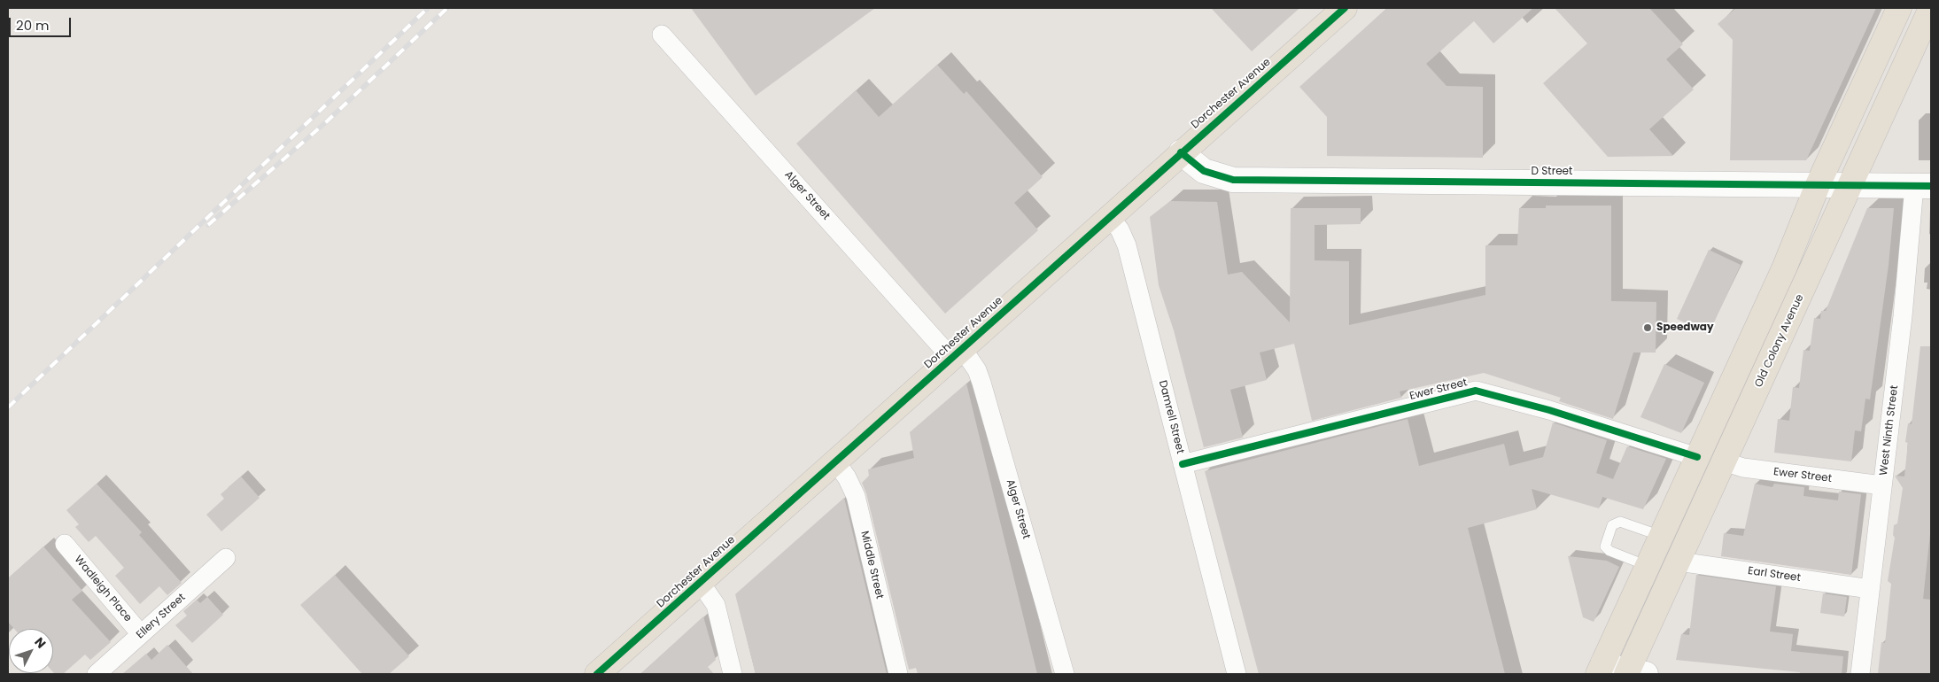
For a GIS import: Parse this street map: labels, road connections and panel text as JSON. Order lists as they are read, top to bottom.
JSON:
{
  "streets": {
    "main road": ["Dorchester Avenue", "D Street", "Old Colony Avenue"],
    "street": [
      "Alger Street",
      "Ewer Street",
      "Damrell Street",
      "West Ninth Street",
      "Middle Street",
      "Earl Street",
      "Wadleigh Place",
      "Ellery Street"
    ]
  },
  "crossings": [
    ["Dorchester Avenue", "D Street"],
    ["Dorchester Avenue", "Alger Street"],
    ["Dorchester Avenue", "Damrell Street"],
    ["Dorchester Avenue", "Middle Street"],
    ["D Street", "Old Colony Avenue"],
    ["D Street", "West Ninth Street"],
    ["Old Colony Avenue", "Ewer Street"],
    ["Old Colony Avenue", "Earl Street"],
    ["Ewer Street", "Damrell Street"],
    ["Ewer Street", "West Ninth Street"],
    ["West Ninth Street", "Earl Street"],
    ["Wadleigh Place", "Ellery Street"]
  ],
  "places": ["Speedway"],
  "scale_bar": "20 m",
  "north": "top right"
}
